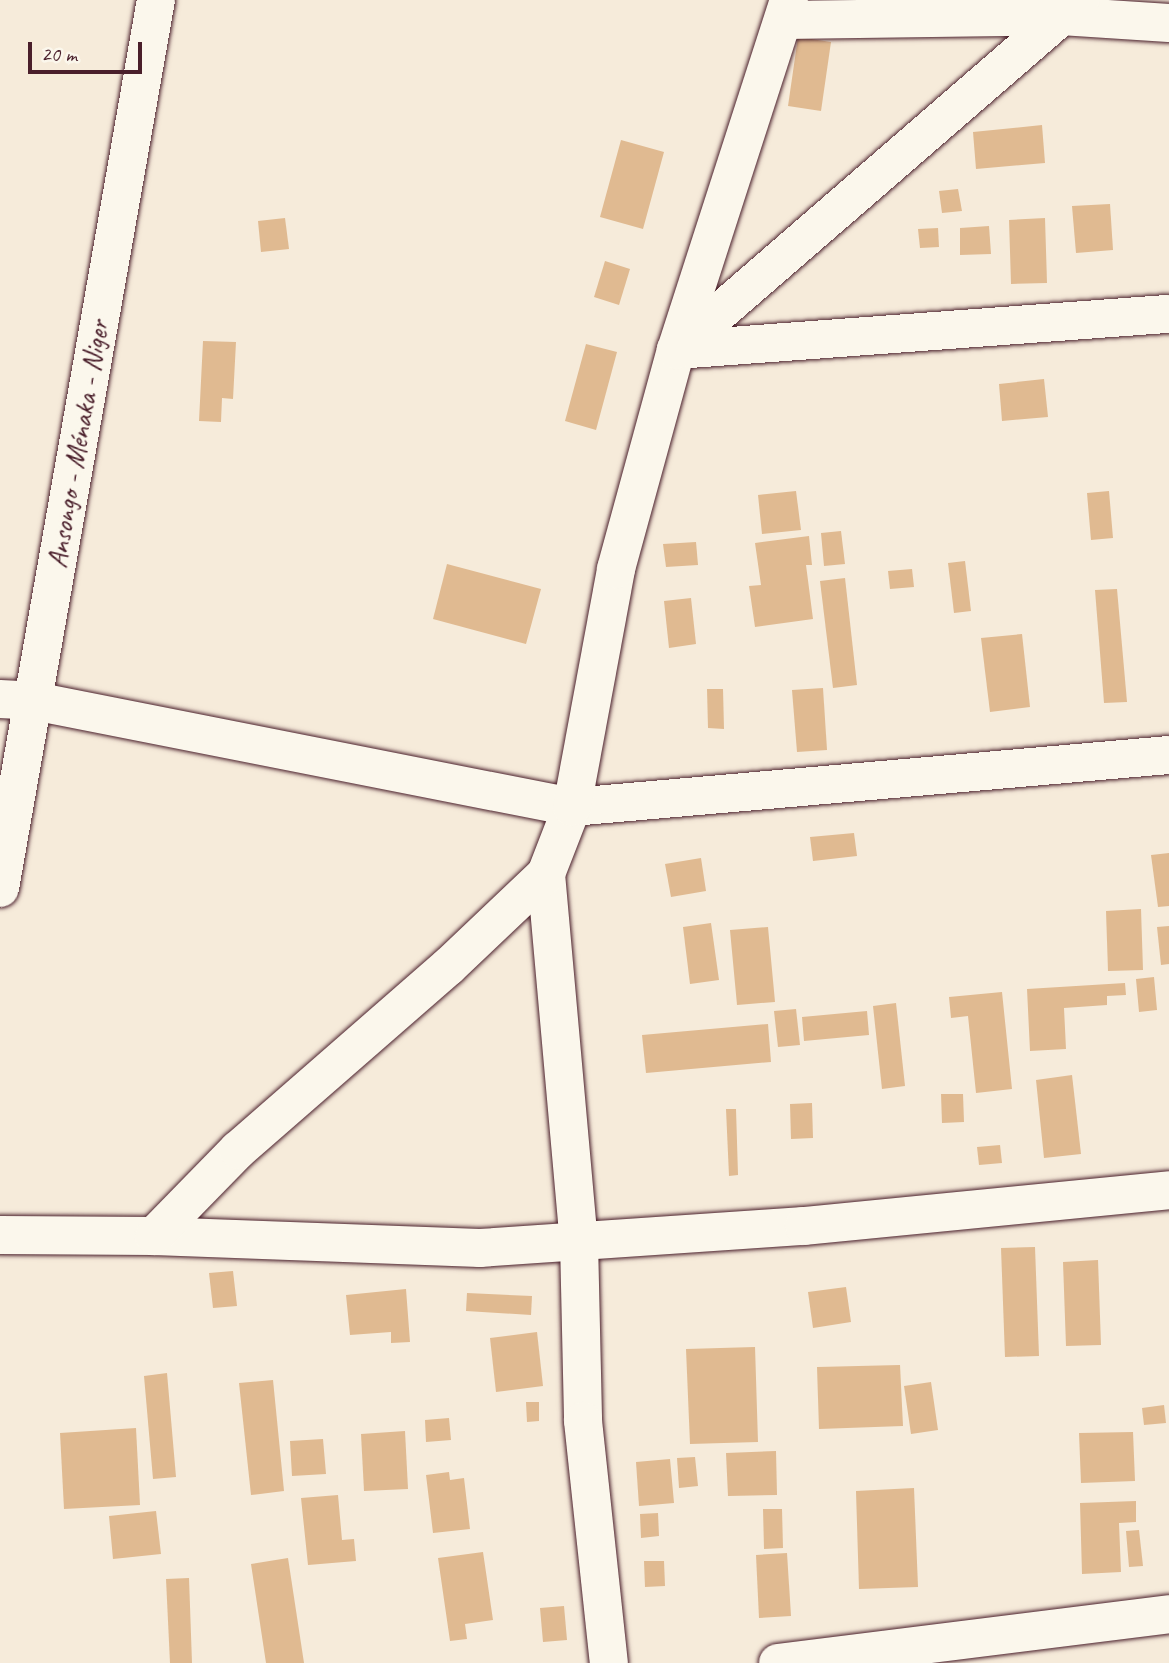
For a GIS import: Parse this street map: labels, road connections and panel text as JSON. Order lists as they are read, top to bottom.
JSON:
{
  "streets": {
    "street": ["Ansongo - Ménaka - Niger"]
  },
  "scale_bar": "20 m"
}
